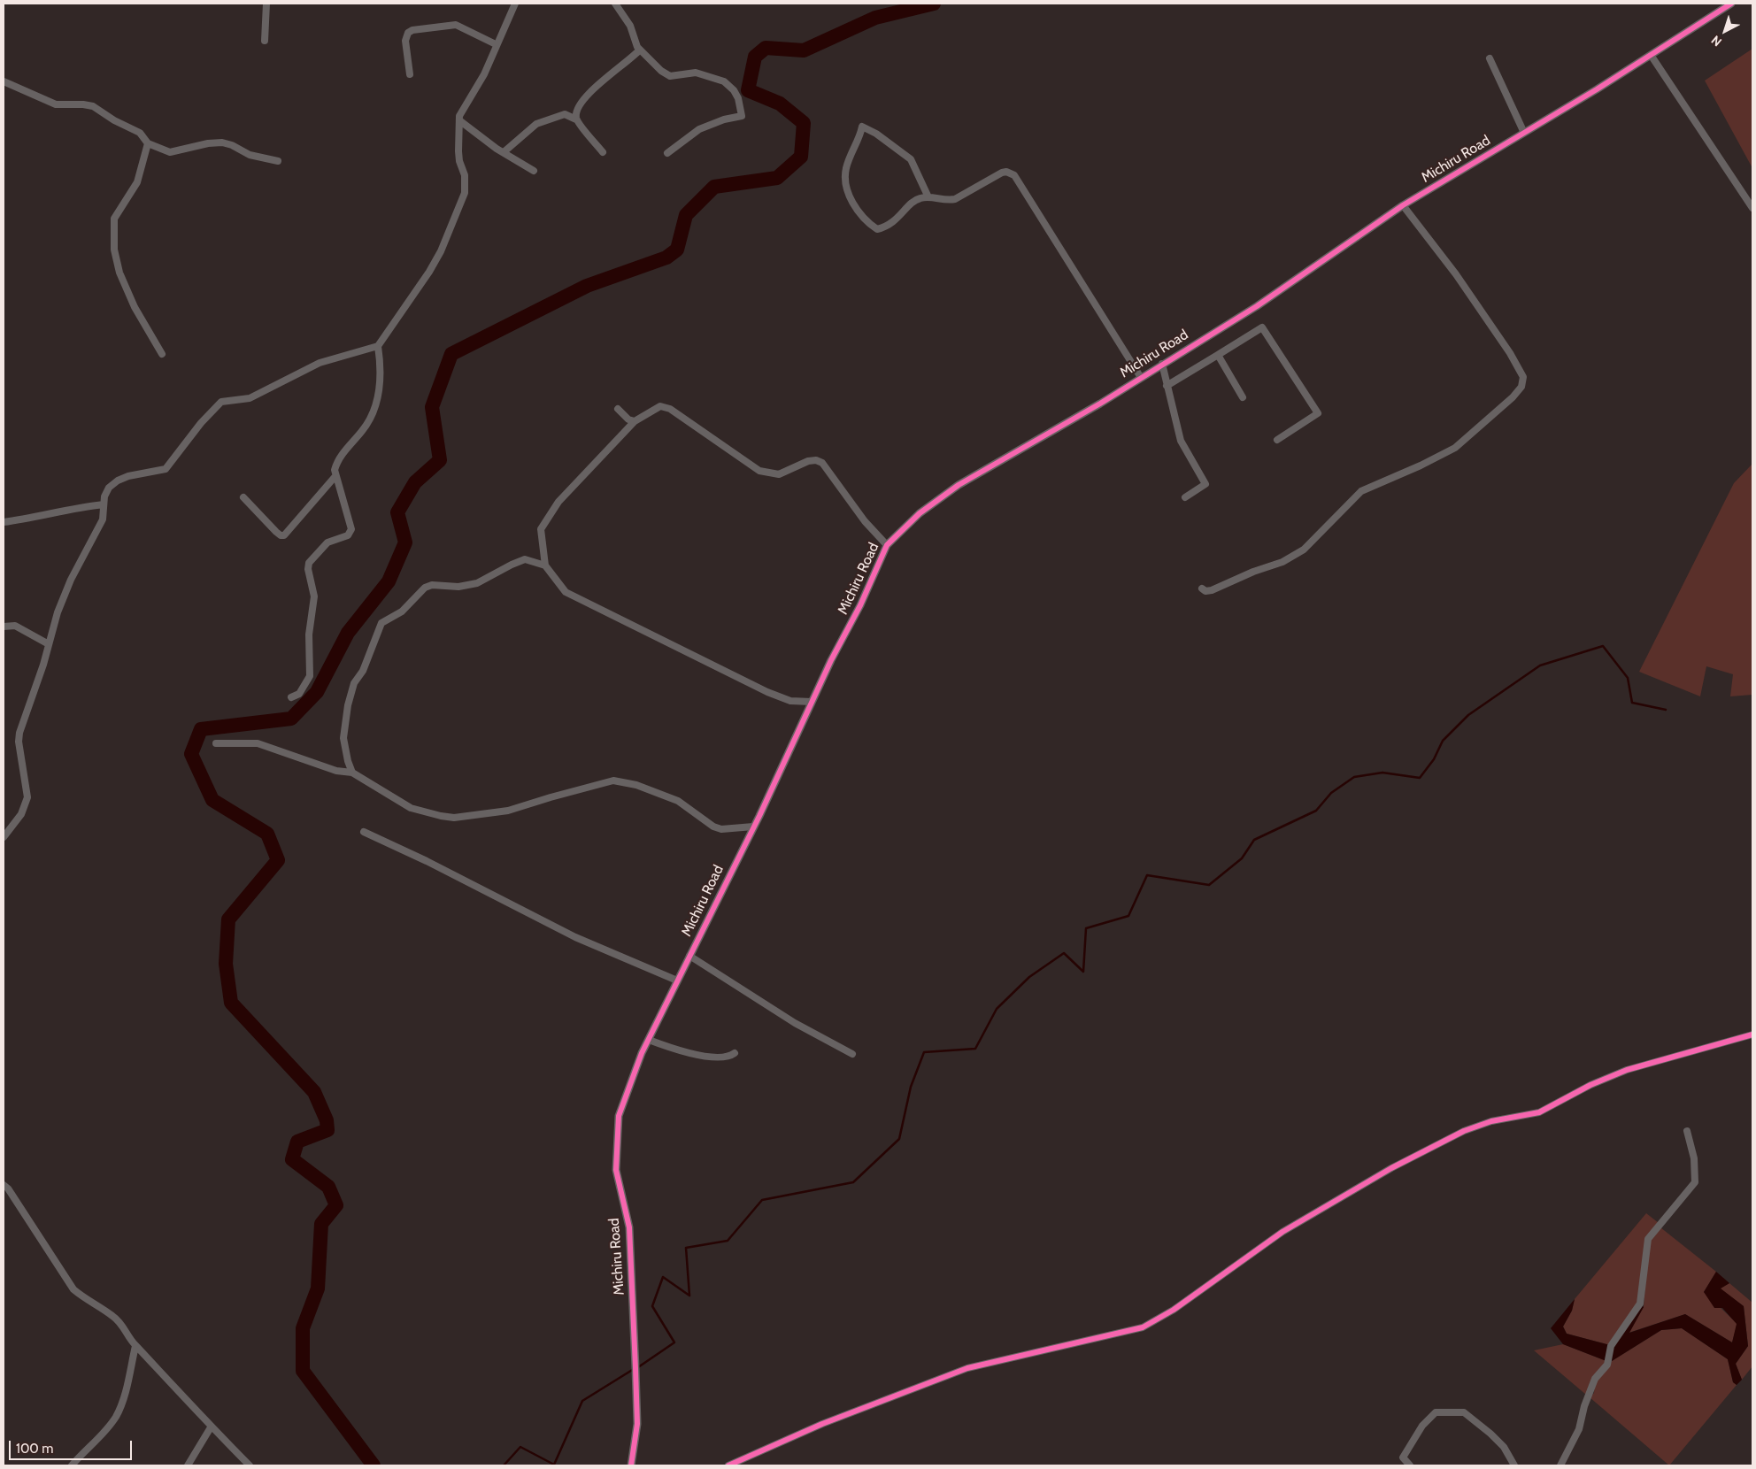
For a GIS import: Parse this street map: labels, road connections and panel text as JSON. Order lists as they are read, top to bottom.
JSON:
{
  "streets": {
    "street": ["Michiru Road"]
  },
  "scale_bar": "100 m",
  "north": "bottom left"
}
